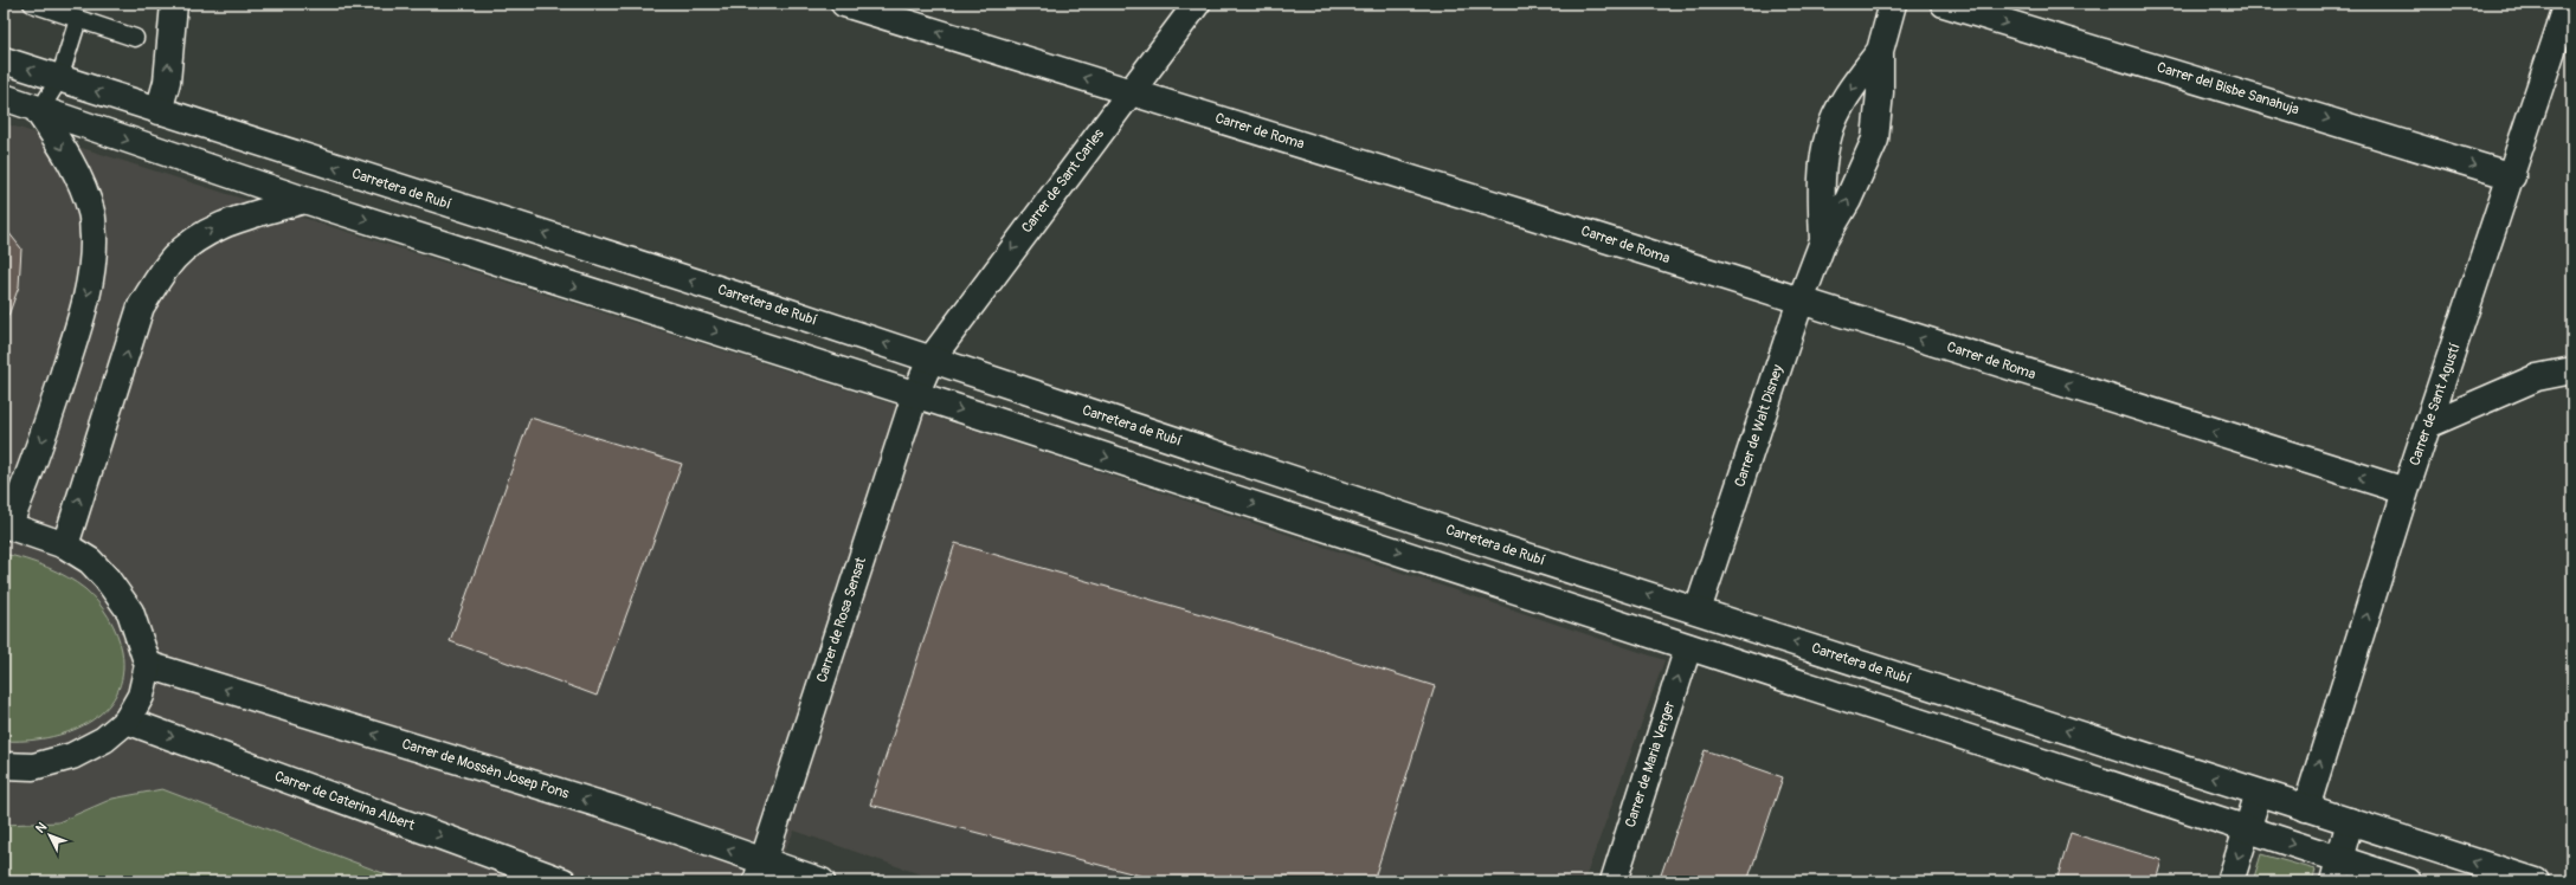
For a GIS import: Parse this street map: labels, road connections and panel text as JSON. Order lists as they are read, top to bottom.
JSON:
{
  "streets": {
    "street": [
      "Carrer del Bisbe Sanahuja",
      "Carrer de Roma",
      "Carrer de Sant Carles",
      "Carretera de Rubí",
      "Carrer de Sant Agustí",
      "Carrer de Walt Disney",
      "Carrer de Rosa Sensat",
      "Carrer de Maria Verger",
      "Carrer de Mossèn Josep Pons",
      "Carrer de Caterina Albert"
    ]
  },
  "crossings": [
    ["Carrer del Bisbe Sanahuja", "Carrer de Sant Agustí"],
    ["Carrer de Roma", "Carrer de Sant Carles"],
    ["Carrer de Roma", "Carrer de Sant Agustí"],
    ["Carrer de Roma", "Carrer de Walt Disney"],
    ["Carrer de Sant Carles", "Carretera de Rubí"],
    ["Carrer de Sant Carles", "Carrer de Rosa Sensat"],
    ["Carretera de Rubí", "Carrer de Sant Agustí"],
    ["Carretera de Rubí", "Carrer de Walt Disney"],
    ["Carretera de Rubí", "Carrer de Rosa Sensat"],
    ["Carrer de Rosa Sensat", "Carrer de Mossèn Josep Pons"]
  ],
  "one_way": [
    "Carrer del Bisbe Sanahuja",
    "Carrer de Roma",
    "Carrer de Sant Carles",
    "Carrer de Sant Agustí",
    "Carrer de Maria Verger",
    "Carrer de Mossèn Josep Pons",
    "Carrer de Caterina Albert"
  ],
  "north": "top left"
}
